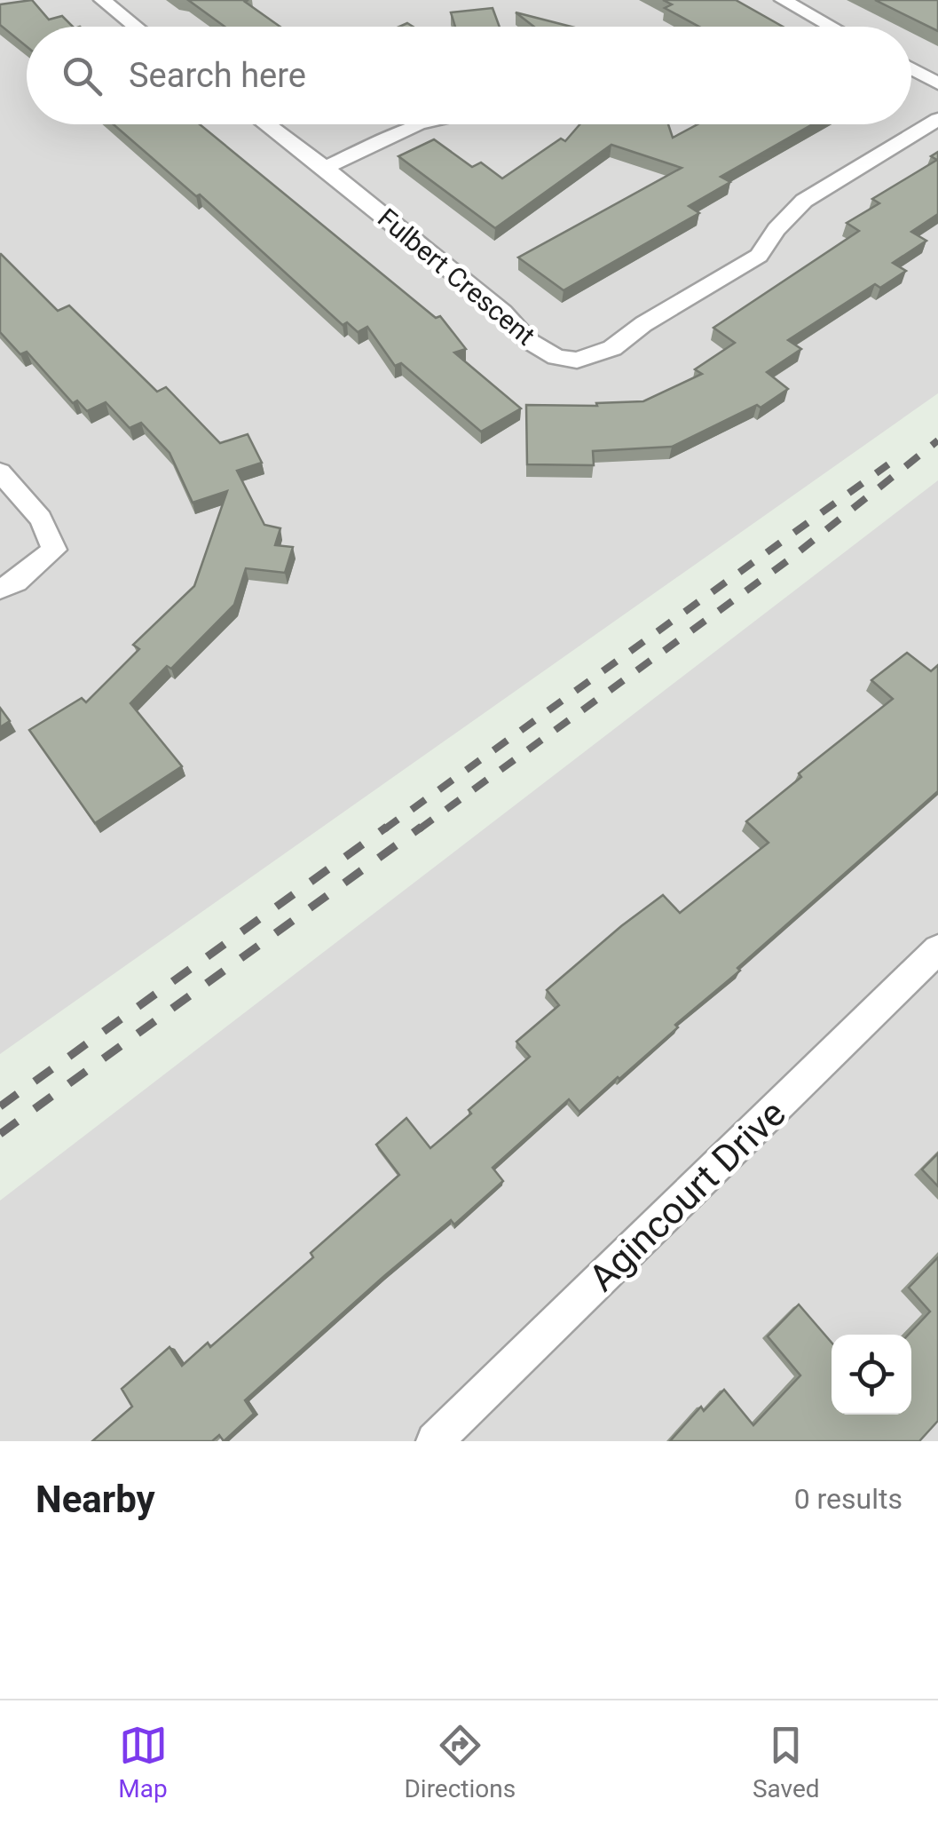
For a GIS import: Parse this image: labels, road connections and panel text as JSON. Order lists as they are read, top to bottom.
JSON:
{
  "streets": {
    "street": ["Fulbert Crescent", "Agincourt Drive"]
  },
  "page": {
    "search": "Search here",
    "heading": ["Nearby", "0 results"],
    "nav": ["Map", "Directions", "Saved"]
  }
}
